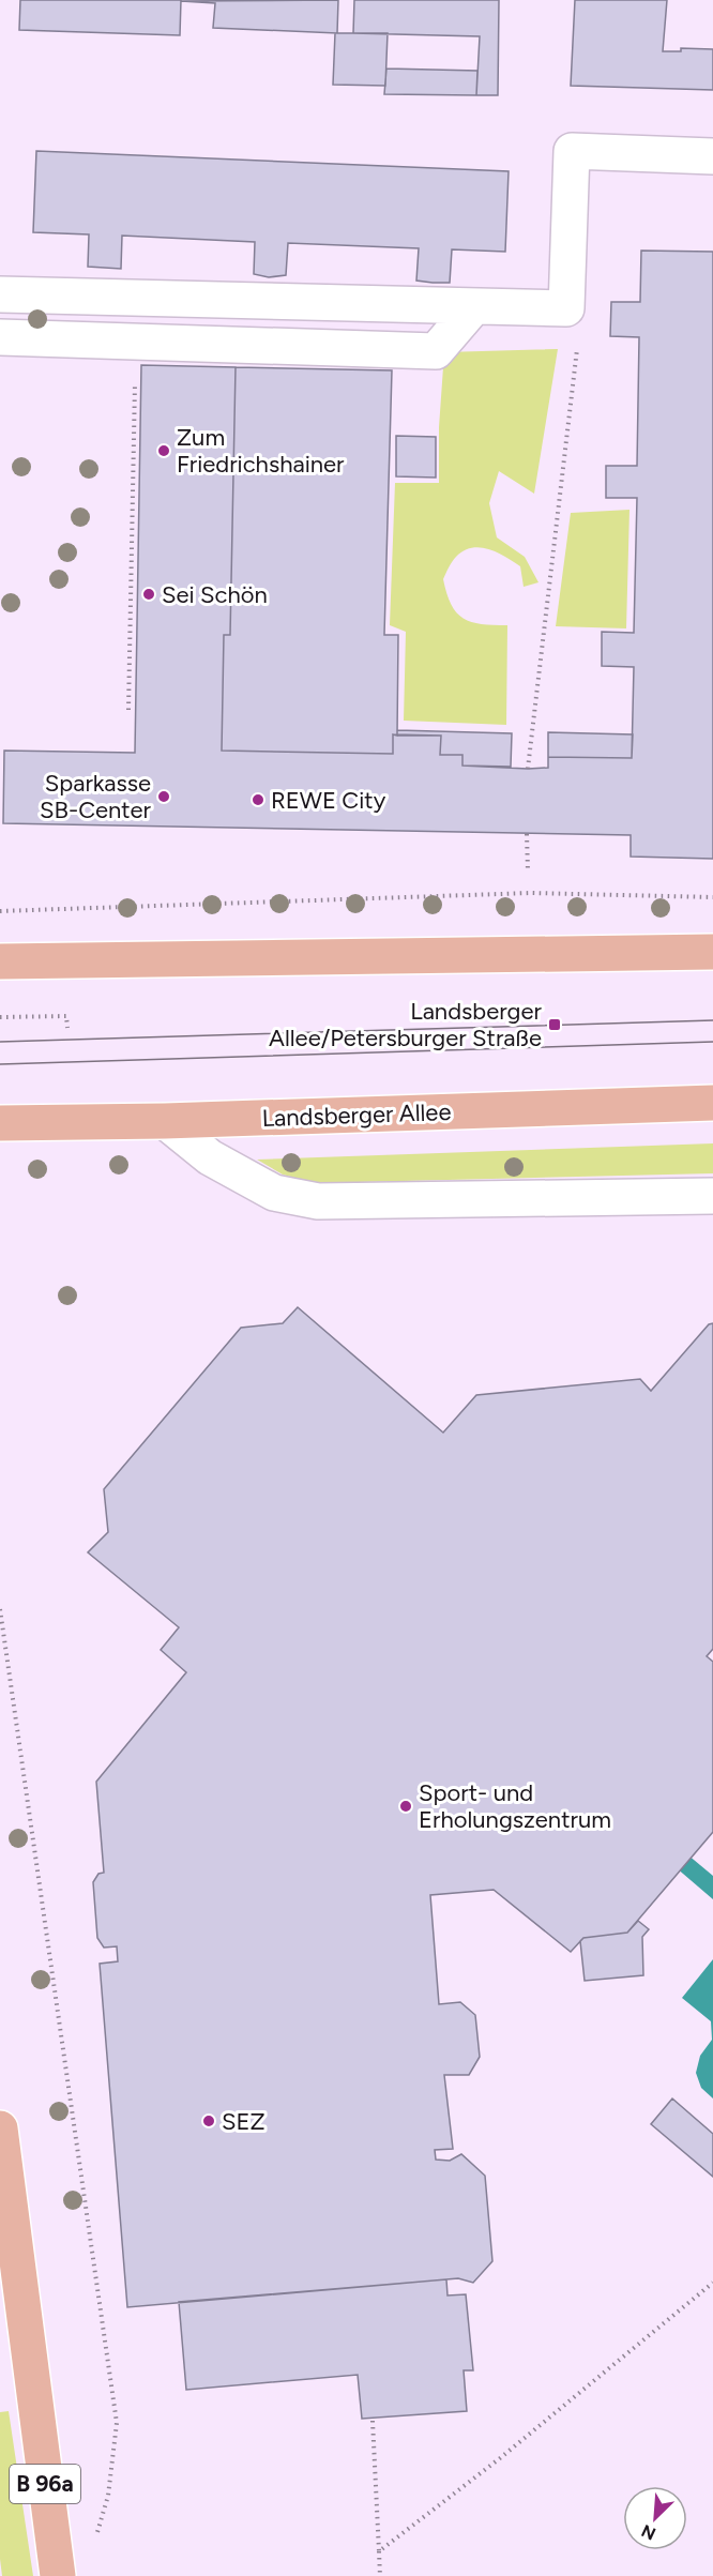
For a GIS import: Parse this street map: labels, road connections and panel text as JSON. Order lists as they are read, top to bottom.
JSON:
{
  "streets": {
    "main road": ["Landsberger Allee", "B 96a"]
  },
  "places": {
    "other": [
      "Zum Friedrichshainer",
      "Sei Schön",
      "Sparkasse SB-Center",
      "REWE City",
      "Sport- und Erholungszentrum",
      "SEZ"
    ],
    "transit": ["Landsberger Allee/Petersburger Straße"]
  },
  "north": "bottom left"
}
